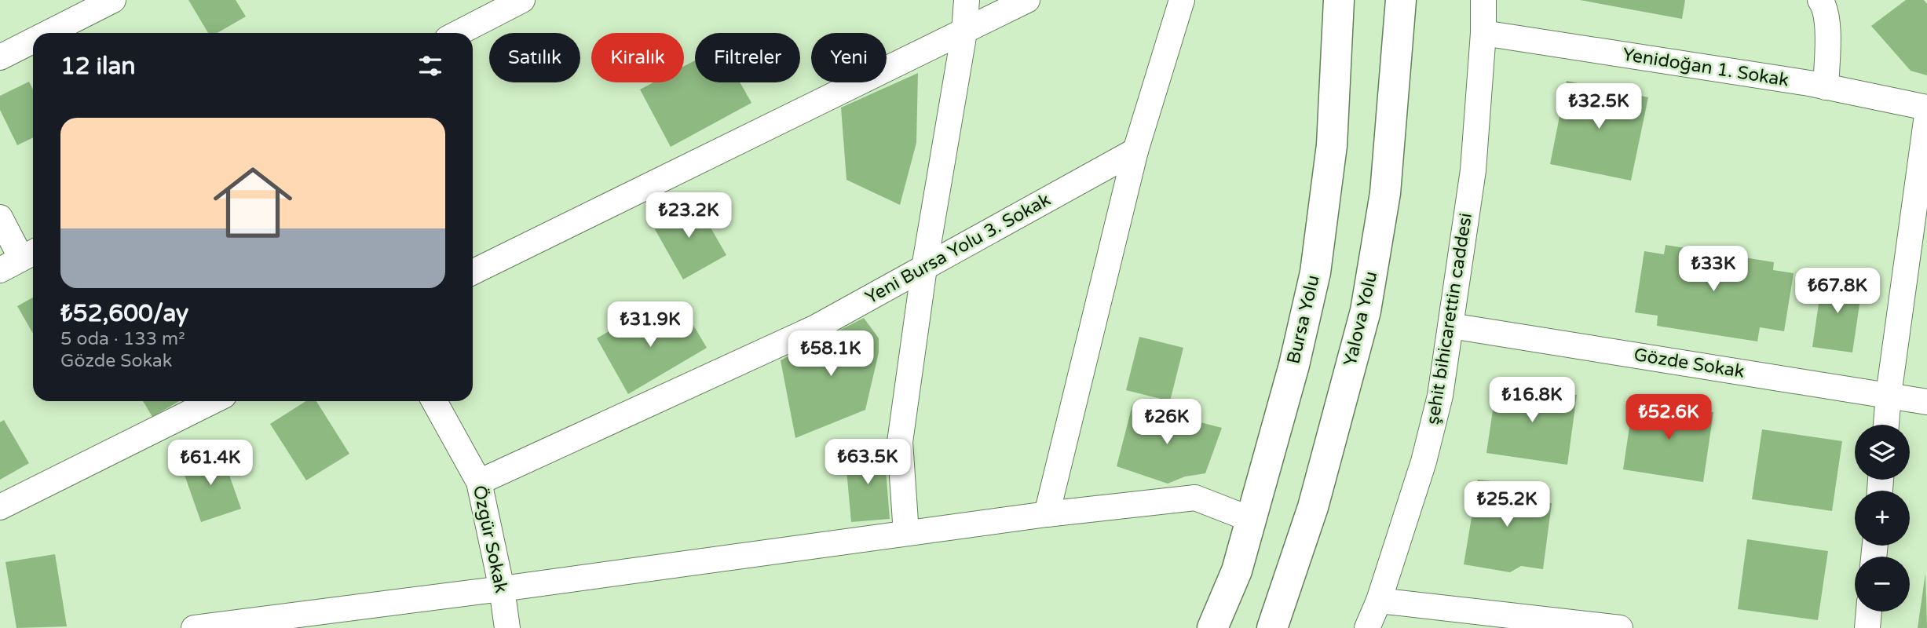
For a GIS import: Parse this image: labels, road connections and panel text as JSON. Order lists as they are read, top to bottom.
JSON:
{
  "streets": {
    "highway": ["Yalova Yolu", "Bursa Yolu"],
    "street": [
      "Yenidoğan 1. Sokak",
      "Yeni Bursa Yolu 3. Sokak",
      "şehit bihicarettin caddesi",
      "Gözde Sokak",
      "Özgür Sokak"
    ]
  },
  "crossings": [
    ["Yenidoğan 1. Sokak", "şehit bihicarettin caddesi"],
    ["Yeni Bursa Yolu 3. Sokak", "Özgür Sokak"],
    ["şehit bihicarettin caddesi", "Gözde Sokak"]
  ],
  "page": {
    "chip": [
      "Satılık",
      "Kiralık",
      "Filtreler",
      "Yeni"
    ],
    "heading": "12 ilan",
    "price": [
      "₺32.5K",
      "₺23.2K",
      "₺33K",
      "₺67.8K",
      "₺31.9K",
      "₺58.1K",
      "₺16.8K",
      "₺52.6K",
      "₺26K",
      "₺63.5K",
      "₺61.4K",
      "₺25.2K"
    ],
    "list": [
      {
        "name": "₺52,600/ay",
        "note": "5 oda · 133 m² · Gözde Sokak"
      }
    ],
    "map_buttons": ["+", "−"]
  }
}
